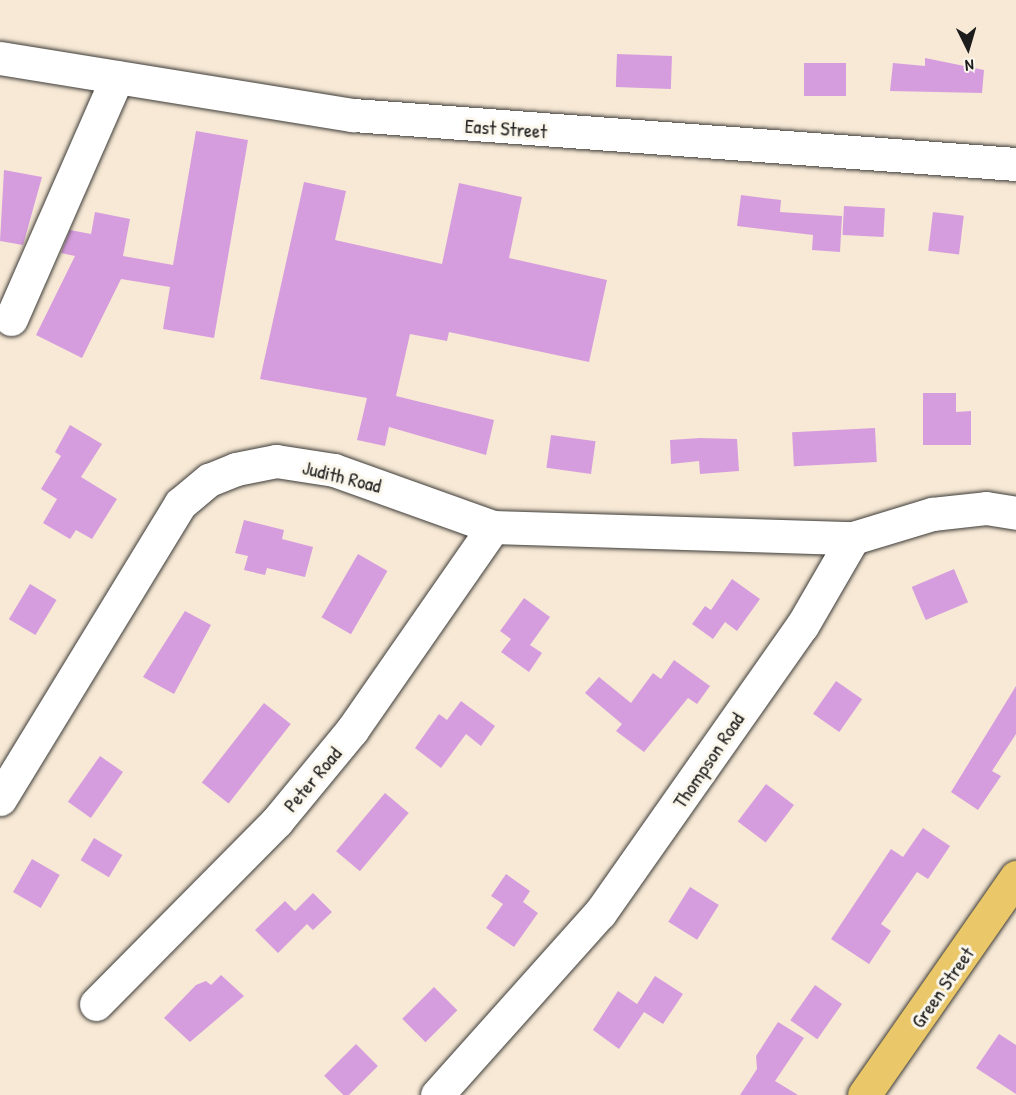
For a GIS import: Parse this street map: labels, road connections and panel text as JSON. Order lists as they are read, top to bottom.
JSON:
{
  "streets": {
    "main road": ["Green Street"],
    "street": [
      "East Street",
      "Judith Road",
      "Thompson Road",
      "Peter Road"
    ]
  },
  "crossings": [
    ["Judith Road", "Thompson Road"],
    ["Judith Road", "Peter Road"]
  ],
  "north": "bottom"
}
